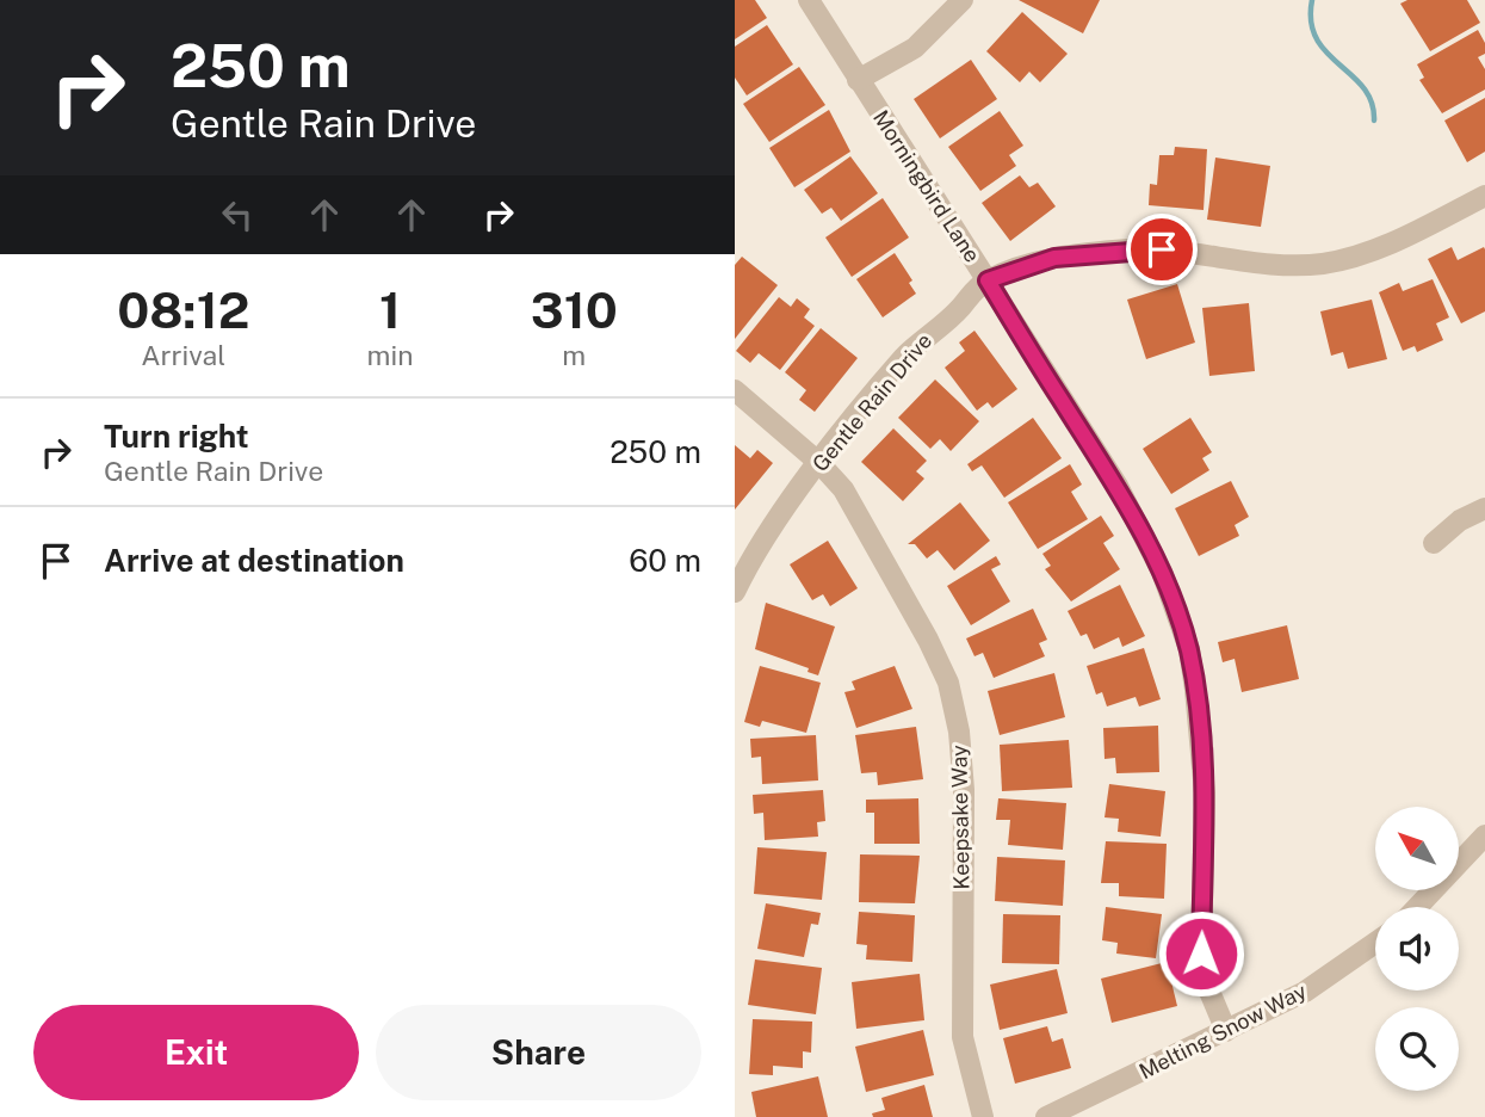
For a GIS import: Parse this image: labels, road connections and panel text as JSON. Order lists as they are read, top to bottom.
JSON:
{
  "streets": {
    "street": [
      "Morningbird Lane",
      "Gentle Rain Drive",
      "Keepsake Way",
      "Melting Snow Way"
    ]
  },
  "crossings": [
    ["Morningbird Lane", "Gentle Rain Drive"],
    ["Morningbird Lane", "Melting Snow Way"],
    ["Gentle Rain Drive", "Keepsake Way"]
  ],
  "north": "top left",
  "page": {
    "turn": ["250 m", "Gentle Rain Drive"],
    "eta": [
      "08:12",
      "Arrival",
      "1",
      "min",
      "310",
      "m"
    ],
    "list": [
      {
        "name": "Turn right",
        "note": "Gentle Rain Drive",
        "value": "250 m"
      },
      {
        "name": "Arrive at destination",
        "value": "60 m"
      }
    ],
    "buttons": ["Exit", "Share"]
  }
}
